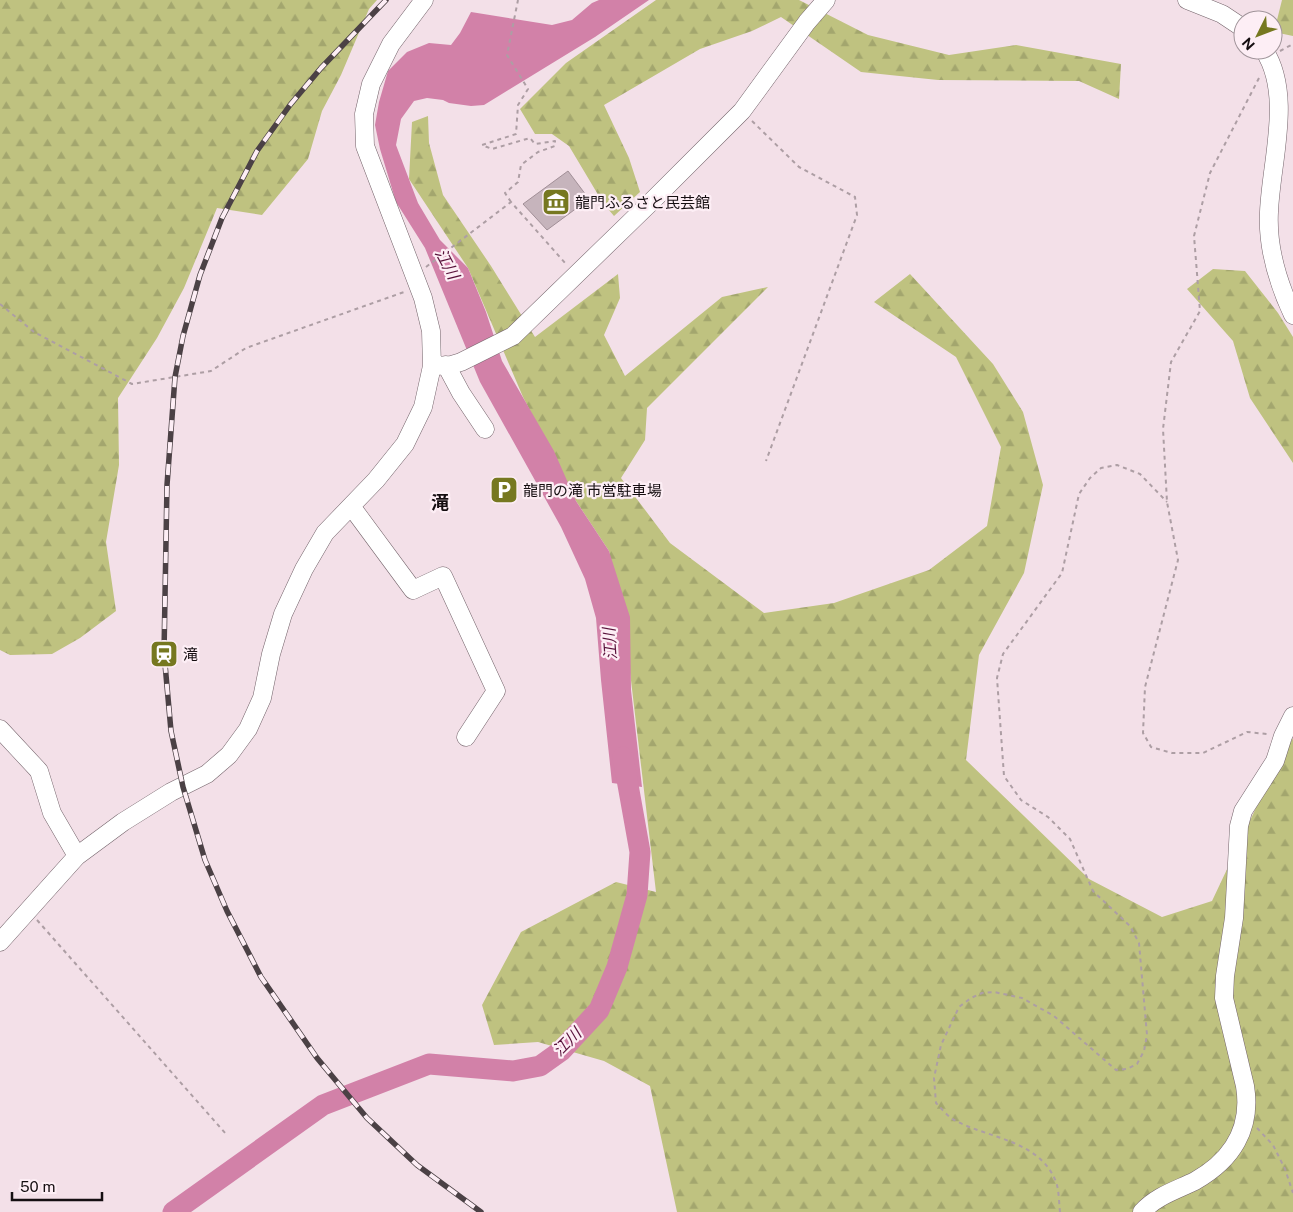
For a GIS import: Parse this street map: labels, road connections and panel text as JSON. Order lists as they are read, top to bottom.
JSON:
{
  "districts": ["滝"],
  "water": ["江川"],
  "places": {
    "museum": ["龍門ふるさと民芸館"],
    "parking": ["龍門の滝 市営駐車場"],
    "station": ["滝"]
  },
  "scale_bar": "50 m",
  "north": "bottom left"
}
